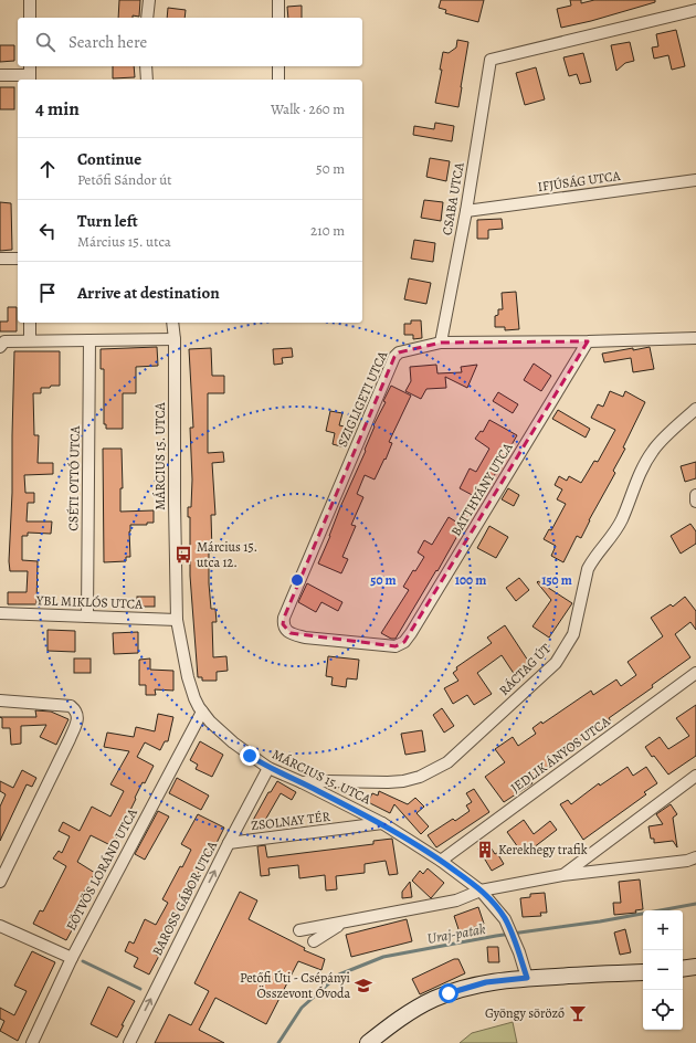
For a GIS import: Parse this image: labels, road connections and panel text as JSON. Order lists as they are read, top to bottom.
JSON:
{
  "streets": {
    "street": [
      "IFJÚSÁG UTCA",
      "CSABA UTCA",
      "SZIGLIGETI UTCA",
      "MÁRCIUS 15. UTCA",
      "CSÉTI OTTÓ UTCA",
      "BATTHYÁNY UTCA",
      "YBL MIKLÓS UTCA",
      "RÁCTAG ÚT",
      "JEDLIK ÁNYOS UTCA",
      "ZSOLNAY TÉR",
      "EÖTVÖS LORÁND UTCA",
      "BAROSS GÁBOR UTCA"
    ]
  },
  "crossings": [
    ["IFJÚSÁG UTCA", "CSABA UTCA"],
    ["CSABA UTCA", "SZIGLIGETI UTCA"],
    ["SZIGLIGETI UTCA", "BATTHYÁNY UTCA"],
    ["MÁRCIUS 15. UTCA", "YBL MIKLÓS UTCA"],
    ["MÁRCIUS 15. UTCA", "RÁCTAG ÚT"],
    ["MÁRCIUS 15. UTCA", "JEDLIK ÁNYOS UTCA"],
    ["MÁRCIUS 15. UTCA", "ZSOLNAY TÉR"],
    ["MÁRCIUS 15. UTCA", "EÖTVÖS LORÁND UTCA"],
    ["MÁRCIUS 15. UTCA", "BAROSS GÁBOR UTCA"],
    ["CSÉTI OTTÓ UTCA", "YBL MIKLÓS UTCA"],
    ["ZSOLNAY TÉR", "BAROSS GÁBOR UTCA"]
  ],
  "one_way": ["BAROSS GÁBOR UTCA"],
  "water": ["Uraj-patak"],
  "places": {
    "bus stop": ["Március 15. utca 12."],
    "building": ["Kerekhegy trafik"],
    "school or university": ["Petőfi Úti - Csépányi Összevont Óvoda"],
    "bar": ["Gyöngy söröző"]
  },
  "page": {
    "search": "Search here",
    "heading": ["4 min", "Walk · 260 m"],
    "list": [
      ["Continue", "Petőfi Sándor út", "50 m"],
      ["Turn left", "Március 15. utca", "210 m"],
      "Arrive at destination"
    ],
    "map_buttons": ["+", "−"]
  },
  "rings": ["50 m", "100 m", "150 m"]
}
